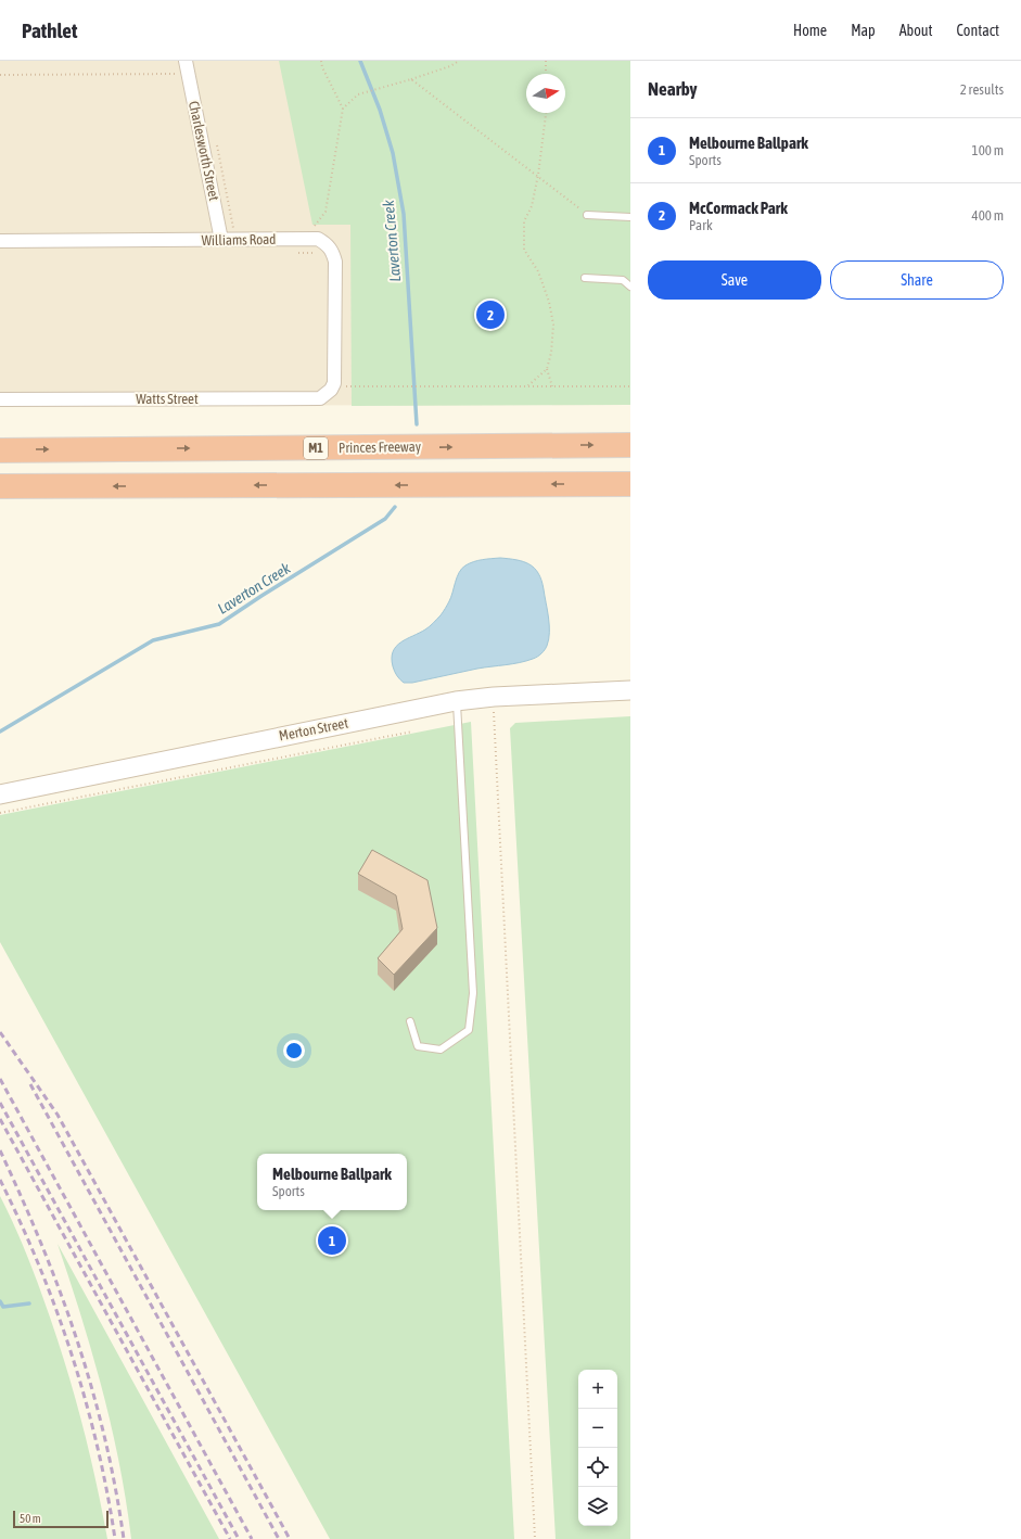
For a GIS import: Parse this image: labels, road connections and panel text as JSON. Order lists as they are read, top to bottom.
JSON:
{
  "streets": {
    "highway": ["Princes Freeway", "M1"],
    "street": [
      "Charlesworth Street",
      "Williams Road",
      "Watts Street",
      "Merton Street"
    ]
  },
  "crossings": [
    ["Charlesworth Street", "Williams Road"],
    ["Williams Road", "Watts Street"]
  ],
  "water": ["Laverton Creek"],
  "scale_bar": "50 m",
  "north": "right",
  "page": {
    "header": "Pathlet",
    "nav": [
      "Home",
      "Map",
      "About",
      "Contact"
    ],
    "heading": ["Nearby", "2 results"],
    "list": [
      {
        "mark": "1",
        "name": "Melbourne Ballpark",
        "note": "Sports",
        "value": "100 m"
      },
      {
        "mark": "2",
        "name": "McCormack Park",
        "note": "Park",
        "value": "400 m"
      }
    ],
    "buttons": ["Save", "Share"],
    "pins": ["2", "1"],
    "popup": ["Melbourne Ballpark", "Sports"],
    "map_buttons": ["+", "−"],
    "scale": "50 m"
  }
}
